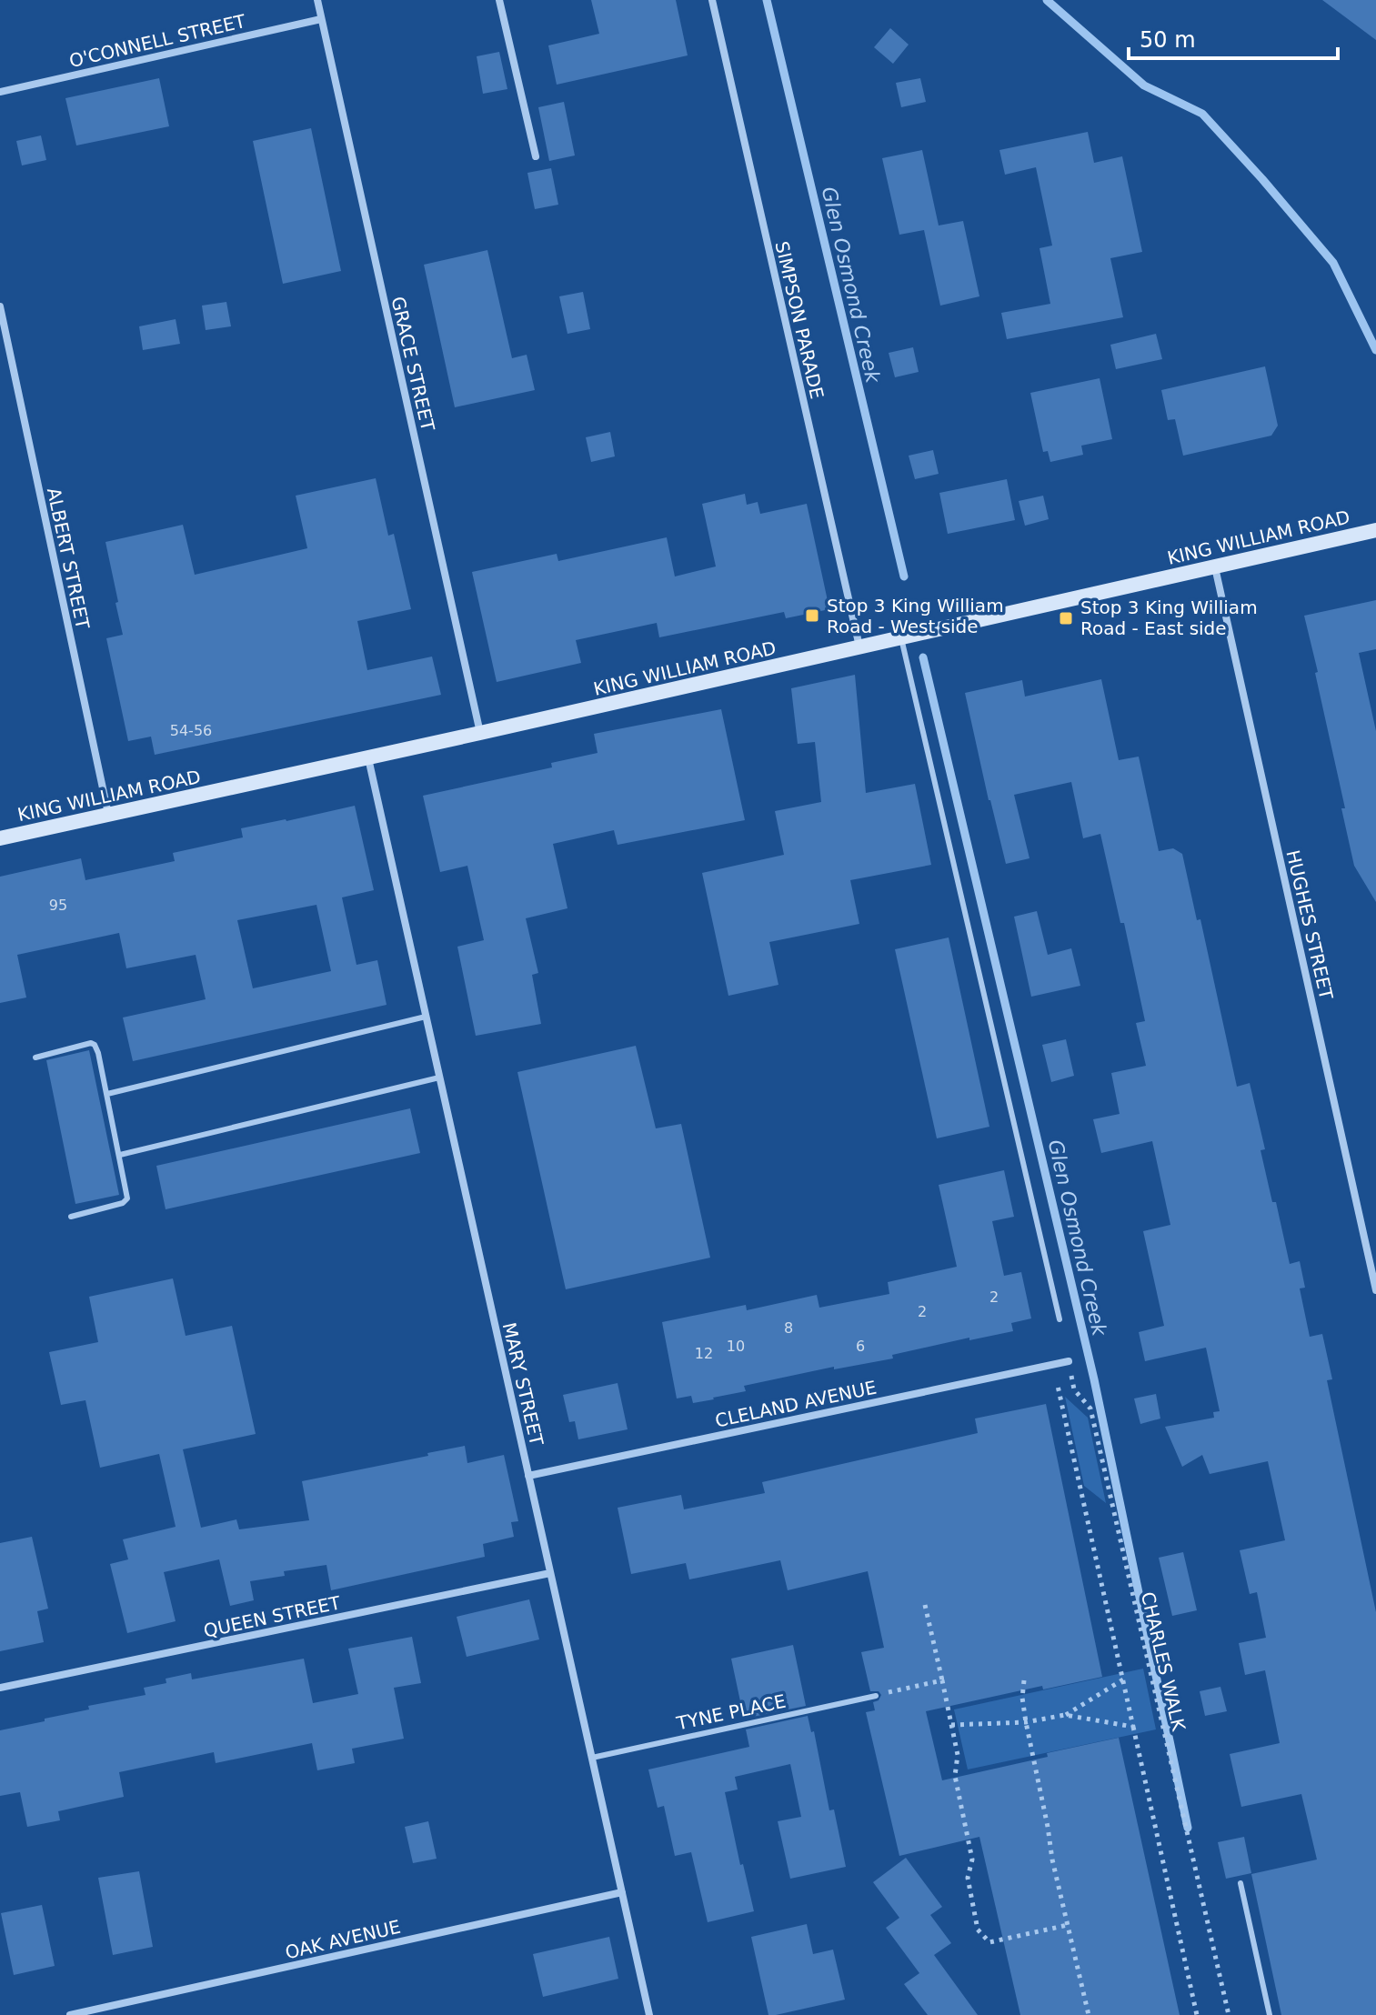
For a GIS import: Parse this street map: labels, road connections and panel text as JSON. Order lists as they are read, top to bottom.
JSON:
{
  "streets": {
    "main road": ["KING WILLIAM ROAD"],
    "street": [
      "O'CONNELL STREET",
      "SIMPSON PARADE",
      "GRACE STREET",
      "ALBERT STREET",
      "HUGHES STREET",
      "MARY STREET",
      "CLELAND AVENUE",
      "QUEEN STREET",
      "OAK AVENUE"
    ],
    "lane": ["TYNE PLACE"],
    "path": ["CHARLES WALK"]
  },
  "crossings": [
    ["O'CONNELL STREET", "GRACE STREET"],
    ["SIMPSON PARADE", "KING WILLIAM ROAD"],
    ["GRACE STREET", "KING WILLIAM ROAD"],
    ["KING WILLIAM ROAD", "ALBERT STREET"],
    ["KING WILLIAM ROAD", "HUGHES STREET"],
    ["KING WILLIAM ROAD", "MARY STREET"],
    ["MARY STREET", "CLELAND AVENUE"],
    ["MARY STREET", "QUEEN STREET"],
    ["MARY STREET", "TYNE PLACE"],
    ["MARY STREET", "OAK AVENUE"],
    ["CLELAND AVENUE", "CHARLES WALK"]
  ],
  "water": ["Glen Osmond Creek"],
  "places": {
    "transit": ["Stop 3 King William Road - West side", "Stop 3 King William Road - East side"]
  },
  "house_numbers": [
    "54-56",
    "95",
    "2",
    "2",
    "8",
    "10",
    "6",
    "12"
  ],
  "scale_bar": "50 m"
}
